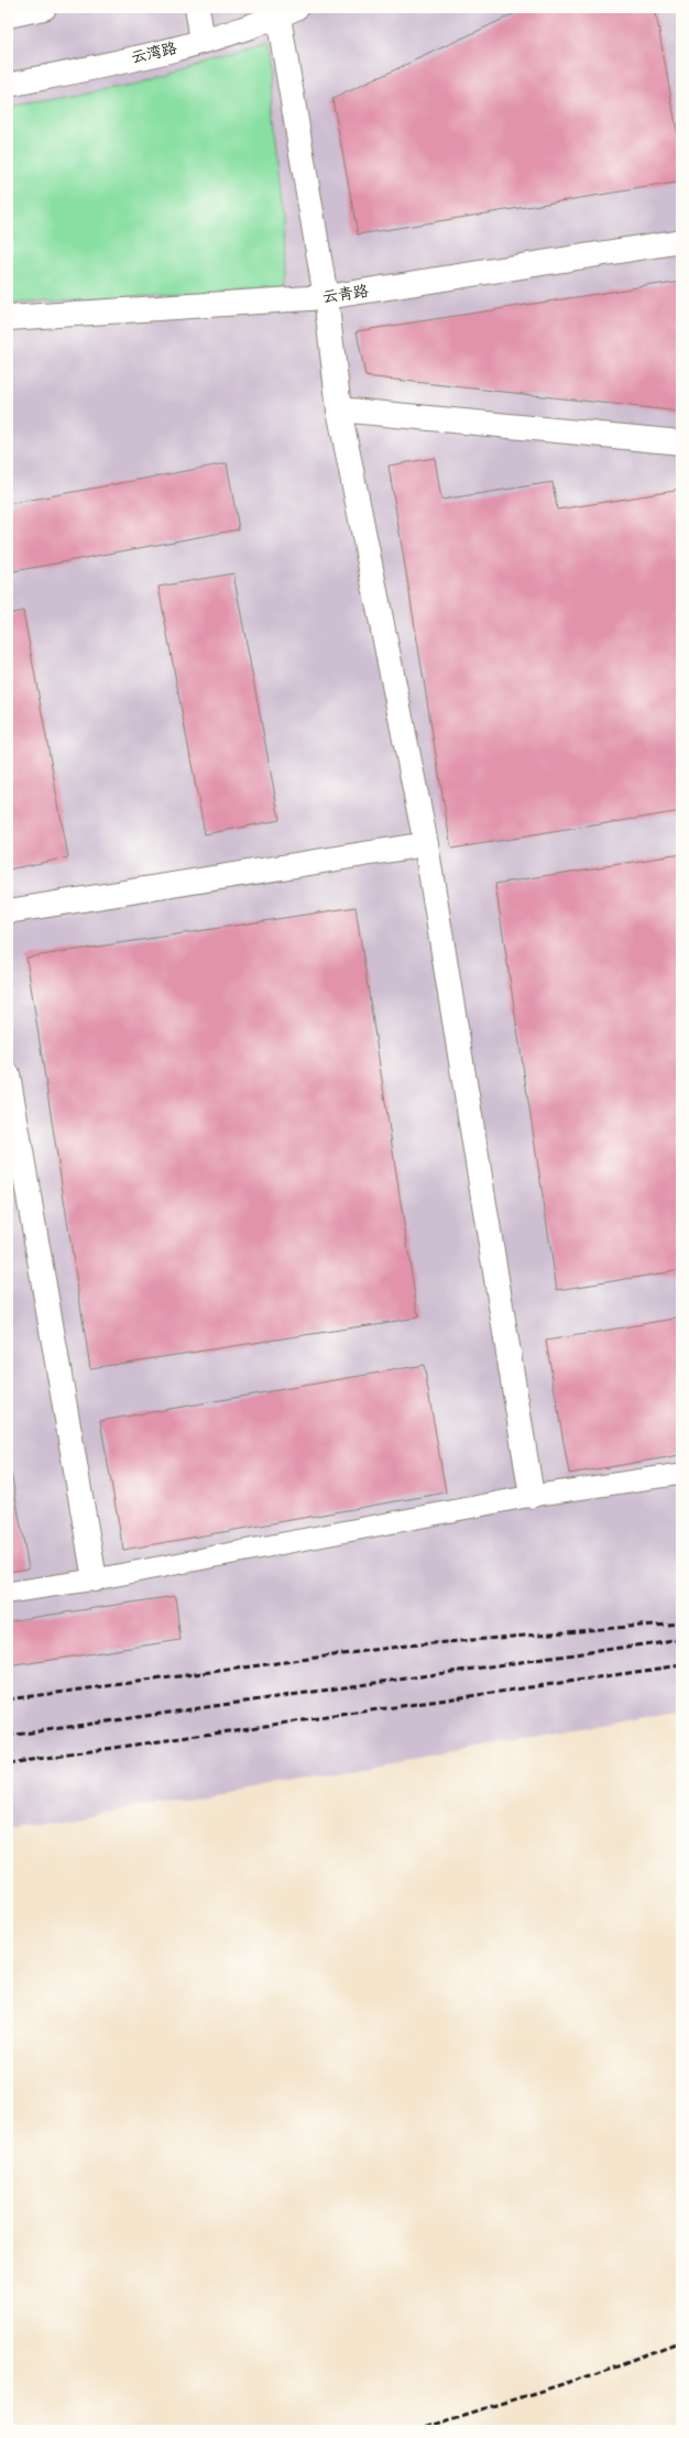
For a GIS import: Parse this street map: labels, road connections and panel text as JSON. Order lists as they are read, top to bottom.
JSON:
{
  "streets": {
    "street": ["云湾路", "云青路"]
  }
}
